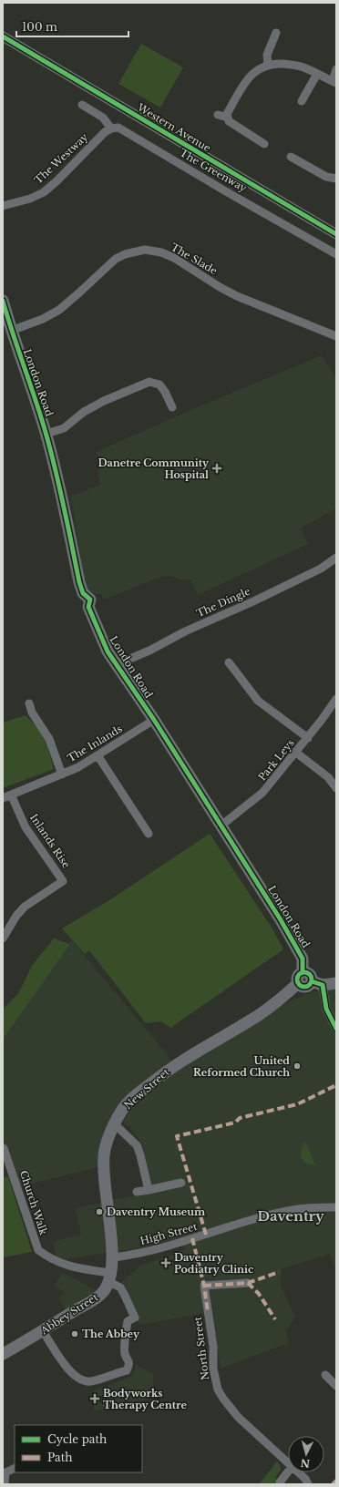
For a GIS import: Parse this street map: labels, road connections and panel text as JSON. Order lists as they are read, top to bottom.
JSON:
{
  "streets": {
    "main road": ["London Road", "New Street", "Abbey Street"],
    "street": [
      "Western Avenue",
      "The Westway",
      "The Greenway",
      "The Slade",
      "The Dingle",
      "The Inlands",
      "Park Leys",
      "Inlands Rise",
      "Church Walk",
      "High Street",
      "North Street"
    ]
  },
  "crossings": [
    ["The Westway", "The Greenway"],
    ["The Slade", "London Road"],
    ["London Road", "The Dingle"],
    ["London Road", "The Inlands"],
    ["London Road", "Park Leys"],
    ["The Inlands", "Inlands Rise"],
    ["New Street", "High Street"],
    ["New Street", "Abbey Street"],
    ["Church Walk", "Abbey Street"],
    ["High Street", "Abbey Street"]
  ],
  "districts": ["Daventry"],
  "places": {
    "health": ["Danetre Community Hospital", "Daventry Podiatry Clinic", "Bodyworks Therapy Centre"],
    "other": ["United Reformed Church", "Daventry Museum", "The Abbey"]
  },
  "legend": ["Cycle path", "Path"],
  "scale_bar": "100 m",
  "north": "bottom"
}
